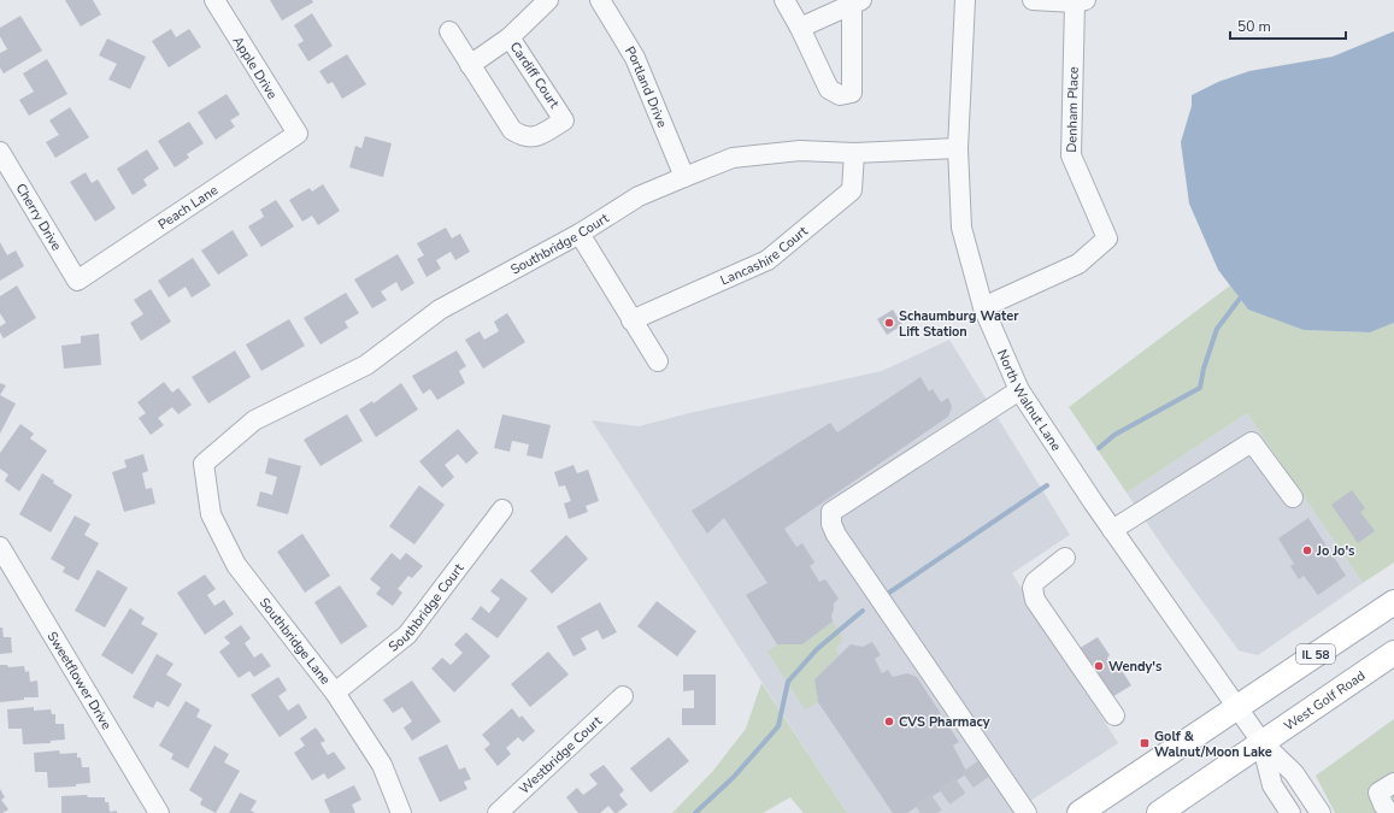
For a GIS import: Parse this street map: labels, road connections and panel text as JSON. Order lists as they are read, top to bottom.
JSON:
{
  "streets": {
    "main road": ["IL 58", "West Golf Road"],
    "street": [
      "Apple Drive",
      "Cardiff Court",
      "Portland Drive",
      "Denham Place",
      "Peach Lane",
      "Cherry Drive",
      "Southbridge Court",
      "Lancashire Court",
      "North Walnut Lane",
      "Southbridge Lane",
      "Sweetflower Drive",
      "Westbridge Court"
    ]
  },
  "crossings": [
    ["Apple Drive", "Peach Lane"],
    ["Portland Drive", "Southbridge Court"],
    ["Denham Place", "North Walnut Lane"],
    ["Peach Lane", "Cherry Drive"],
    ["Southbridge Court", "Lancashire Court"],
    ["Southbridge Court", "North Walnut Lane"],
    ["Southbridge Court", "Southbridge Lane"],
    ["North Walnut Lane", "IL 58"],
    ["North Walnut Lane", "West Golf Road"]
  ],
  "places": {
    "other": [
      "Schaumburg Water Lift Station",
      "Jo Jo's",
      "Wendy's",
      "CVS Pharmacy"
    ],
    "transit": ["Golf & Walnut/Moon Lake"]
  },
  "scale_bar": "50 m"
}
